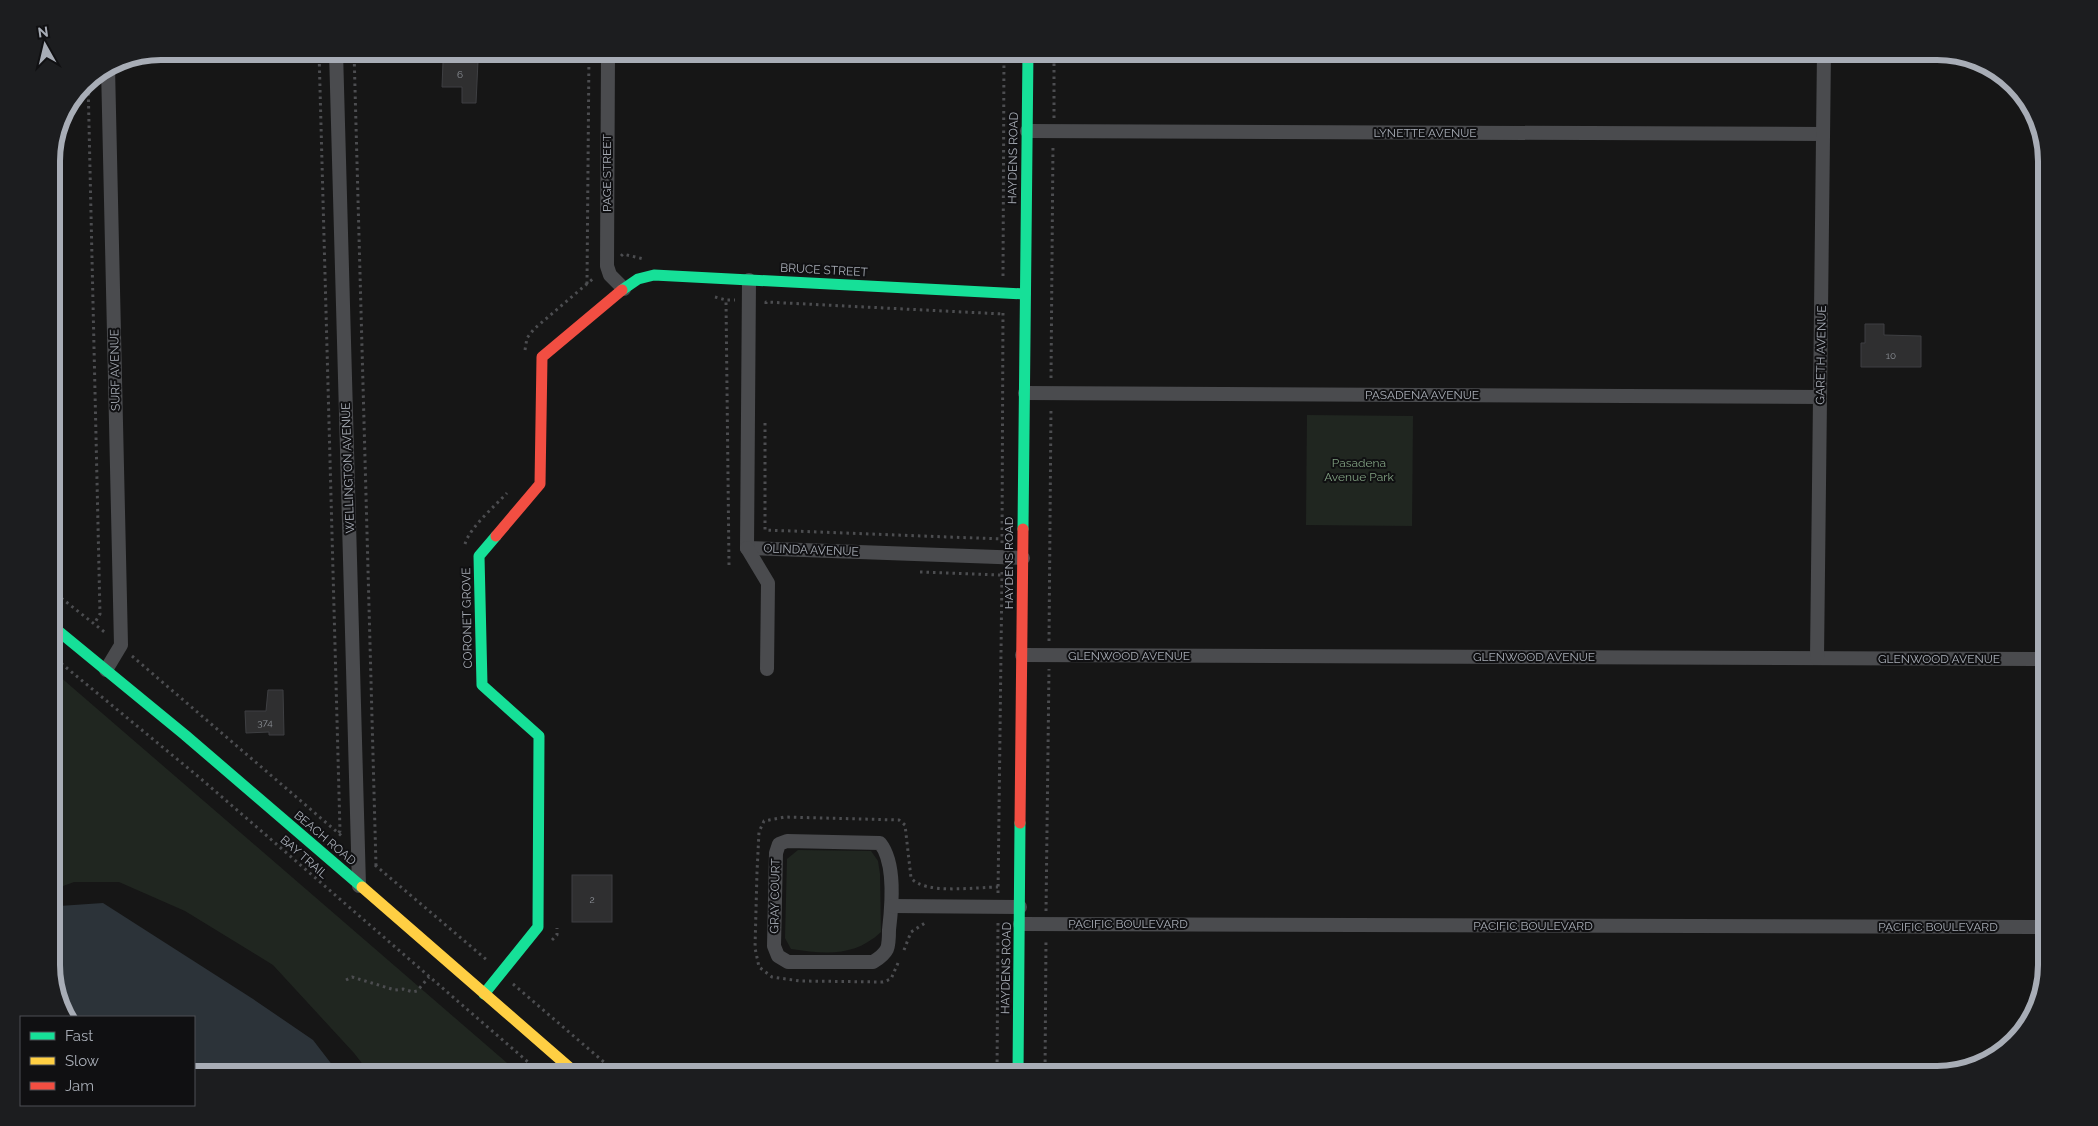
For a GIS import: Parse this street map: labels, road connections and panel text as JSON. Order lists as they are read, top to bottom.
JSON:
{
  "streets": {
    "street": [
      "LYNETTE AVENUE",
      "HAYDENS ROAD",
      "PAGE STREET",
      "BRUCE STREET",
      "GARETH AVENUE",
      "SURF AVENUE",
      "PASADENA AVENUE",
      "WELLINGTON AVENUE",
      "OLINDA AVENUE",
      "CORONET GROVE",
      "GLENWOOD AVENUE",
      "BEACH ROAD",
      "GRAY COURT",
      "PACIFIC BOULEVARD"
    ],
    "path": ["BAY TRAIL"]
  },
  "crossings": [
    ["LYNETTE AVENUE", "HAYDENS ROAD"],
    ["LYNETTE AVENUE", "GARETH AVENUE"],
    ["HAYDENS ROAD", "BRUCE STREET"],
    ["HAYDENS ROAD", "PASADENA AVENUE"],
    ["HAYDENS ROAD", "OLINDA AVENUE"],
    ["HAYDENS ROAD", "GLENWOOD AVENUE"],
    ["HAYDENS ROAD", "PACIFIC BOULEVARD"],
    ["BRUCE STREET", "OLINDA AVENUE"],
    ["BRUCE STREET", "CORONET GROVE"],
    ["GARETH AVENUE", "PASADENA AVENUE"],
    ["GARETH AVENUE", "GLENWOOD AVENUE"],
    ["WELLINGTON AVENUE", "BEACH ROAD"],
    ["CORONET GROVE", "BEACH ROAD"]
  ],
  "parks": ["Pasadena Avenue Park"],
  "house_numbers": [
    "6",
    "10",
    "374",
    "2"
  ],
  "legend": ["Fast", "Slow", "Jam"],
  "north": "top"
}
